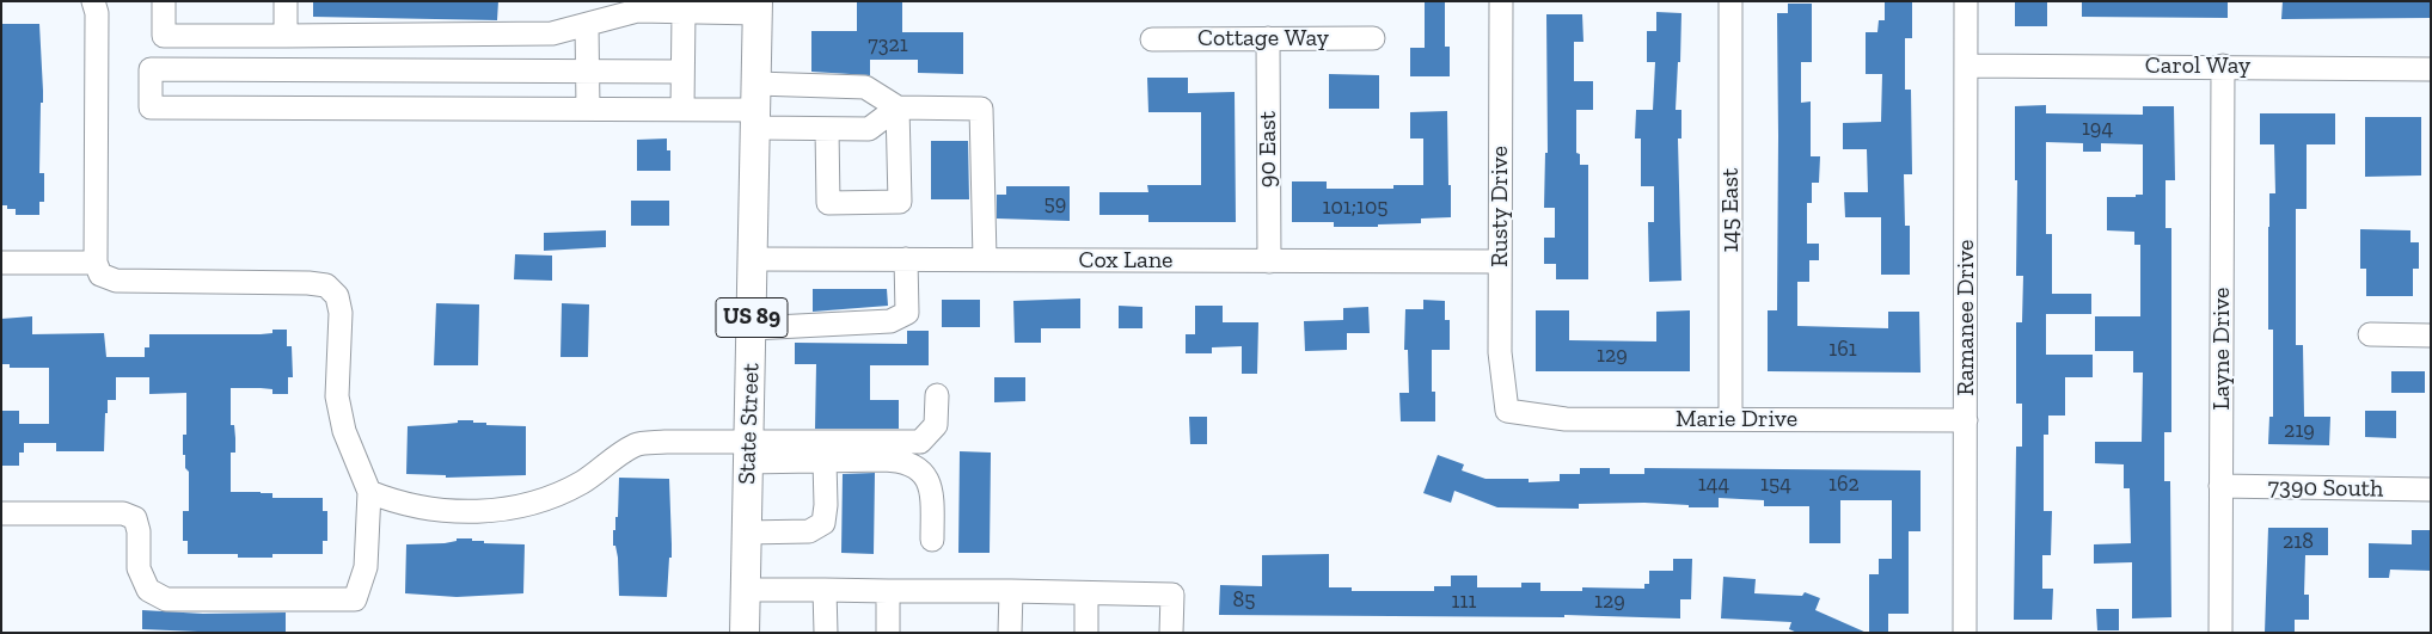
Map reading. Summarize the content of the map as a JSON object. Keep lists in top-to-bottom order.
{
  "streets": {
    "main road": ["US 89", "State Street"],
    "street": [
      "Cottage Way",
      "Carol Way",
      "90 East",
      "Rusty Drive",
      "145 East",
      "Cox Lane",
      "Ramanee Drive",
      "Layne Drive",
      "Marie Drive",
      "7390 South"
    ]
  },
  "crossings": [
    ["Cottage Way", "90 East"],
    ["Carol Way", "Ramanee Drive"],
    ["Carol Way", "Layne Drive"],
    ["90 East", "Cox Lane"],
    ["Rusty Drive", "Cox Lane"],
    ["Rusty Drive", "Marie Drive"],
    ["145 East", "Marie Drive"],
    ["Cox Lane", "State Street"],
    ["Ramanee Drive", "Marie Drive"],
    ["Layne Drive", "7390 South"]
  ],
  "house_numbers": [
    "7321",
    "194",
    "59",
    "101;105",
    "161",
    "129",
    "219",
    "144",
    "154",
    "162",
    "218",
    "85",
    "111",
    "129"
  ]
}
